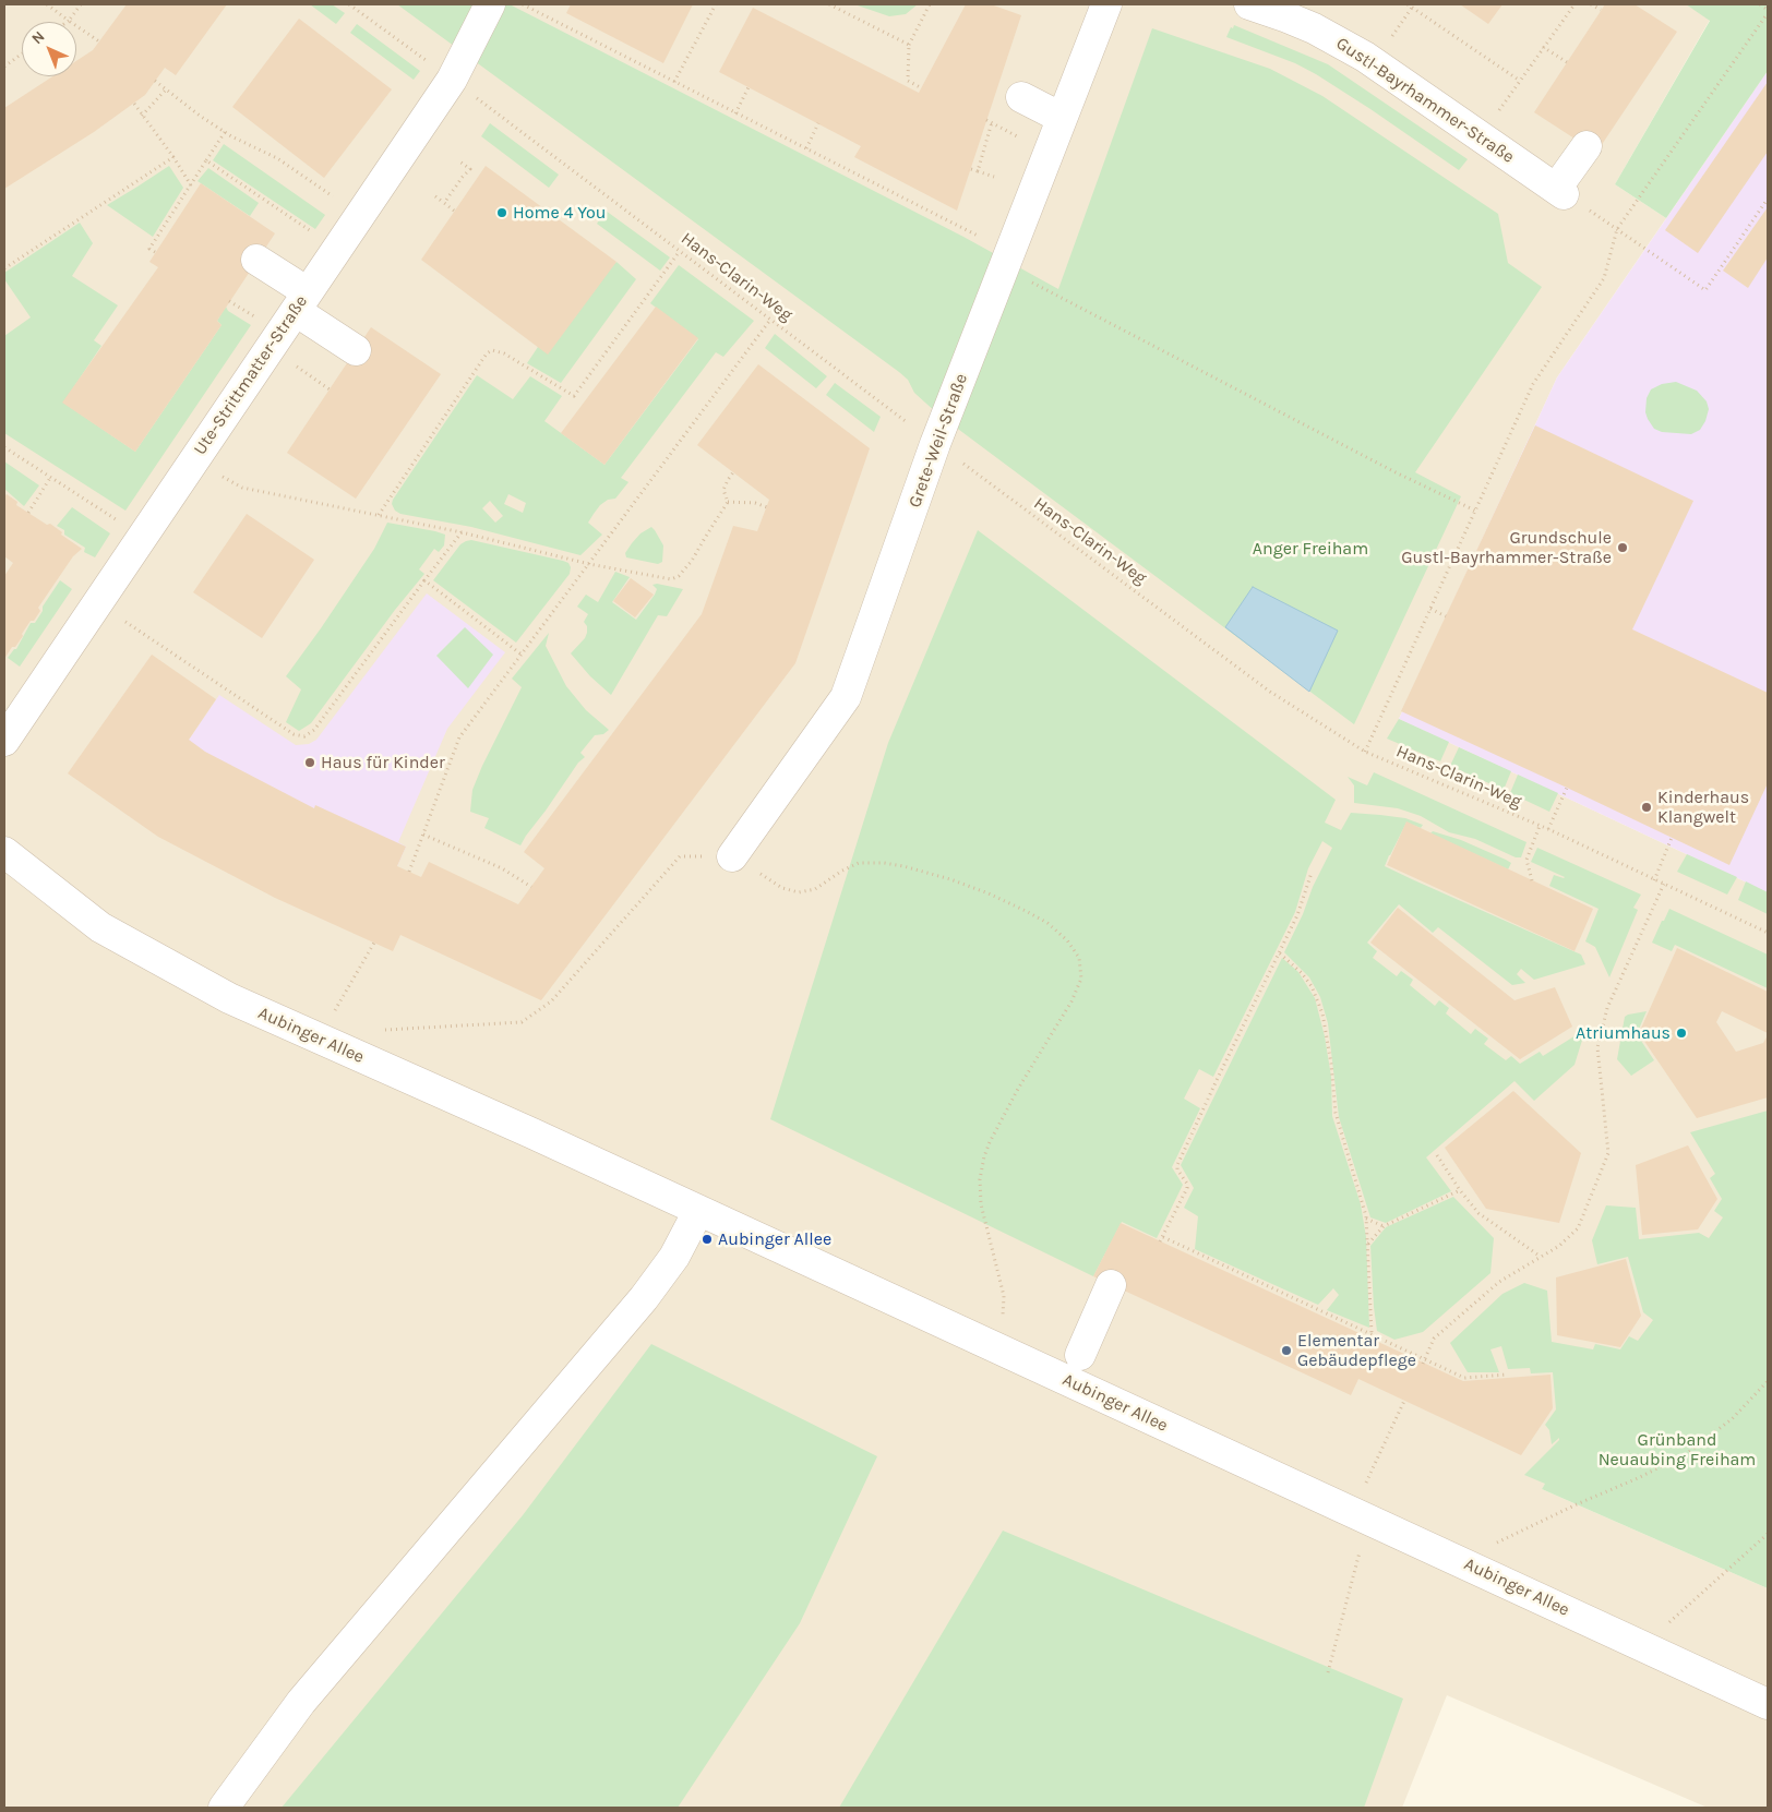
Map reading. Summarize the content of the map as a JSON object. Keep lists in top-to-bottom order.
{
  "streets": {
    "street": [
      "Gustl-Bayrhammer-Straße",
      "Ute-Strittmatter-Straße",
      "Grete-Weil-Straße",
      "Aubinger Allee"
    ],
    "path": ["Hans-Clarin-Weg"]
  },
  "crossings": [
    ["Hans-Clarin-Weg", "Ute-Strittmatter-Straße"],
    ["Hans-Clarin-Weg", "Grete-Weil-Straße"]
  ],
  "parks": ["Anger Freiham", "Grünband Neuaubing Freiham"],
  "places": [
    "Home 4 You",
    "Grundschule Gustl-Bayrhammer-Straße",
    "Haus für Kinder",
    "Kinderhaus Klangwelt",
    "Atriumhaus",
    "Aubinger Allee",
    "Elementar Gebäudepflege"
  ],
  "north": "top left"
}
